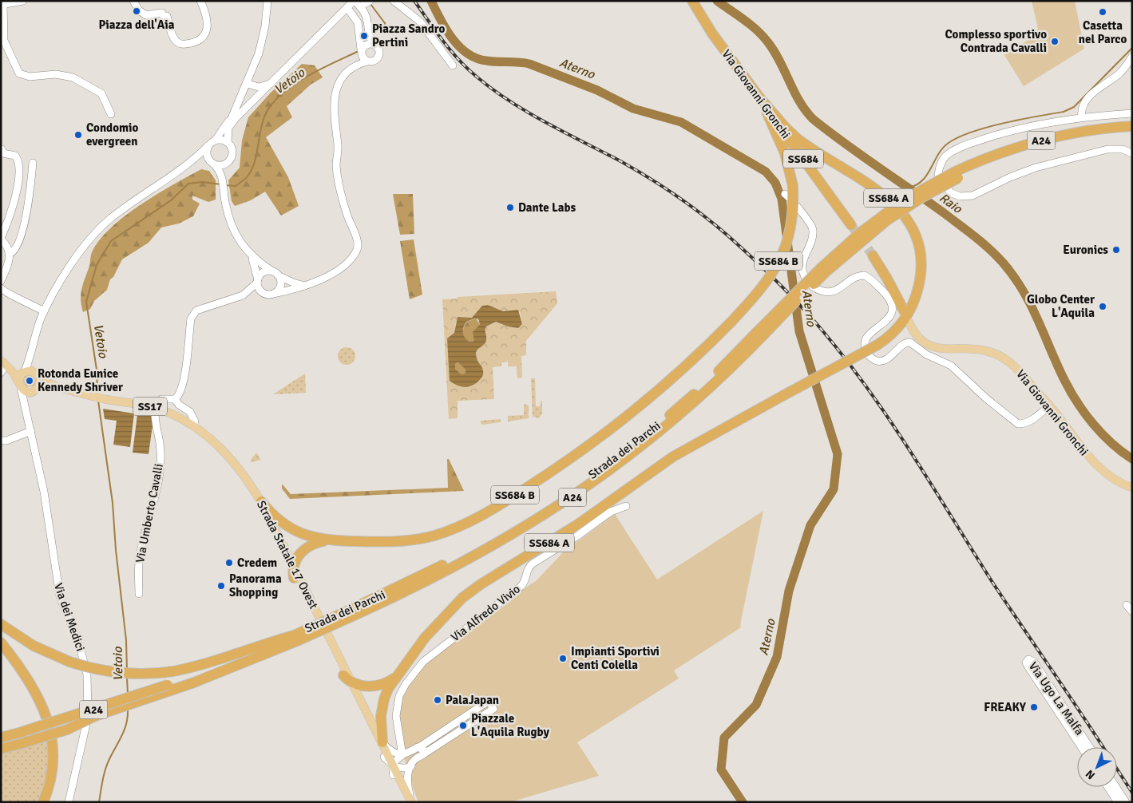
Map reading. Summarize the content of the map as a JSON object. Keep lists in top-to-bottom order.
{
  "streets": {
    "highway": [
      "Via Giovanni Gronchi",
      "A24",
      "SS684",
      "SS684 A",
      "SS684 B",
      "Strada dei Parchi"
    ],
    "main road": ["SS17", "Strada Statale 17 Ovest"],
    "street": [
      "Via Umberto Cavalli",
      "Via Alfredo Vivio",
      "Via dei Medici",
      "Via Ugo La Malfa"
    ]
  },
  "crossings": [
    ["Via Giovanni Gronchi", "SS684 A"],
    ["Via Giovanni Gronchi", "SS684 B"],
    ["SS684 A", "SS684 B"],
    ["SS684 A", "Strada Statale 17 Ovest"],
    ["SS684 B", "Strada Statale 17 Ovest"],
    ["SS17", "Strada Statale 17 Ovest"],
    ["SS17", "Via dei Medici"],
    ["Via Umberto Cavalli", "Strada Statale 17 Ovest"],
    ["Strada Statale 17 Ovest", "Via dei Medici"]
  ],
  "water": ["Aterno", "Vetoio", "Raio"],
  "places": [
    "Piazza dell'Aia",
    "Casetta nel Parco",
    "Piazza Sandro Pertini",
    "Complesso sportivo Contrada Cavalli",
    "Condomio evergreen",
    "Dante Labs",
    "Euronics",
    "Globo Center L'Aquila",
    "Rotonda Eunice Kennedy Shriver",
    "Credem",
    "Panorama Shopping",
    "Impianti Sportivi Centi Colella",
    "PalaJapan",
    "FREAKY",
    "Piazzale L'Aquila Rugby"
  ],
  "north": "bottom left"
}
